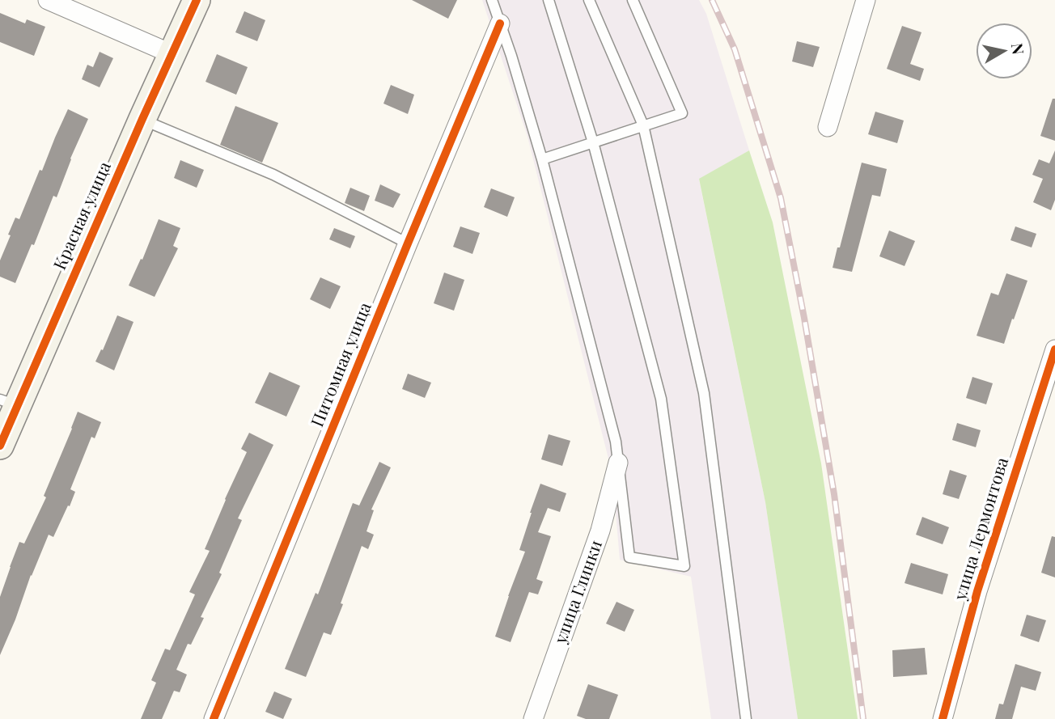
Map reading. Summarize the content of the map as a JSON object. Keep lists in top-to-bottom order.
{
  "streets": {
    "street": [
      "Красная улица",
      "Питомная улица",
      "улица Лермонтова",
      "улица Глинки"
    ]
  },
  "north": "right"
}
